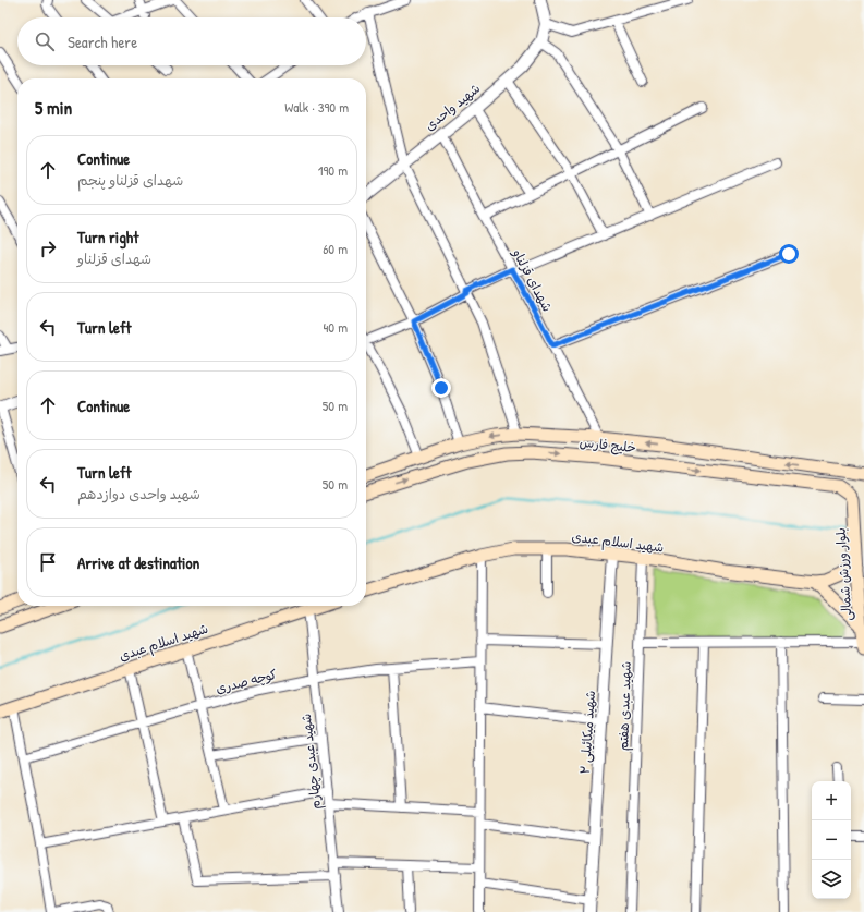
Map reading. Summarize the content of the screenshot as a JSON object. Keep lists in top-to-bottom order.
{
  "streets": {
    "main road": ["خلیج فارس", "شهید اسلام عبدی", "بلوار ورزش شمالی"],
    "street": [
      "شهید واحدی",
      "شهدای قزلناو",
      "کوچه صدری",
      "شهید عبدی هفتم",
      "شهید میکائیلی ۲",
      "شهید عبدی چهارم"
    ]
  },
  "crossings": [
    ["شهید واحدی", "شهدای قزلناو"],
    ["خلیج فارس", "بلوار ورزش شمالی"],
    ["شهید اسلام عبدی", "بلوار ورزش شمالی"],
    ["شهید اسلام عبدی", "شهید عبدی هفتم"],
    ["شهید اسلام عبدی", "شهید میکائیلی ۲"],
    ["شهید اسلام عبدی", "شهید عبدی چهارم"],
    ["کوچه صدری", "شهید عبدی چهارم"]
  ],
  "page": {
    "search": "Search here",
    "heading": ["5 min", "Walk · 390 m"],
    "list": [
      ["Continue", "شهدای قزلناو پنجم", "190 m"],
      ["Turn right", "شهدای قزلناو", "60 m"],
      ["Turn left", "40 m"],
      ["Continue", "50 m"],
      ["Turn left", "شهید واحدی دوازدهم", "50 m"],
      "Arrive at destination"
    ],
    "map_buttons": ["+", "−"]
  }
}
